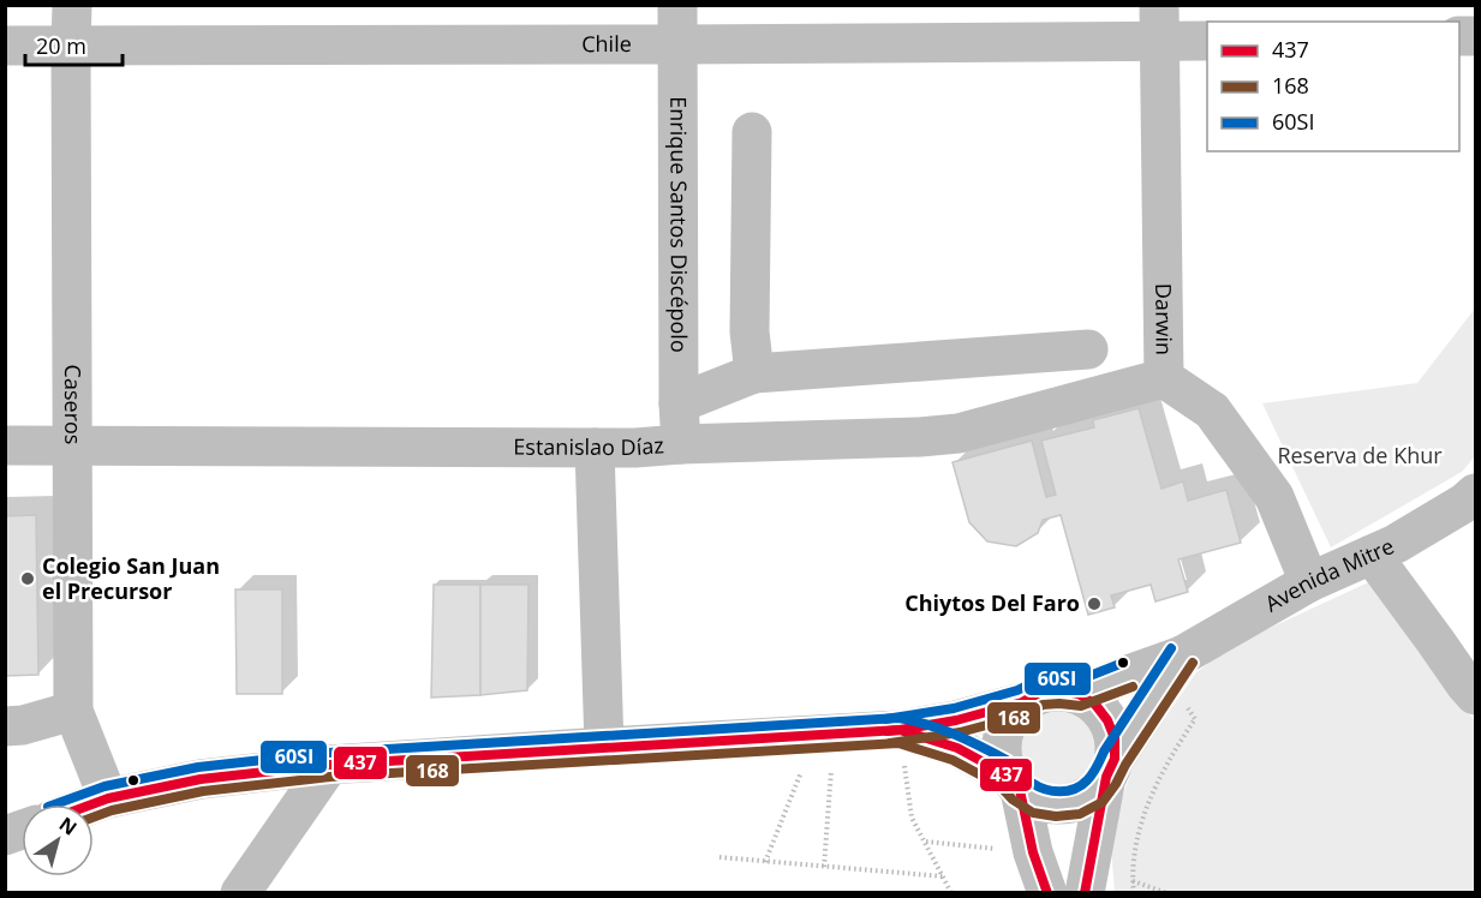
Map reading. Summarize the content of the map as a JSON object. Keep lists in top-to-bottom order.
{
  "streets": {
    "street": [
      "Chile",
      "Enrique Santos Discépolo",
      "Darwin",
      "Caseros",
      "Estanislao Díaz",
      "Avenida Mitre"
    ]
  },
  "crossings": [
    ["Chile", "Enrique Santos Discépolo"],
    ["Chile", "Darwin"],
    ["Chile", "Caseros"],
    ["Enrique Santos Discépolo", "Estanislao Díaz"],
    ["Darwin", "Estanislao Díaz"],
    ["Darwin", "Avenida Mitre"],
    ["Caseros", "Estanislao Díaz"]
  ],
  "parks": ["Reserva de Khur"],
  "places": ["Colegio San Juan el Precursor", "Chiytos Del Faro"],
  "lines": ["transit line 60SI", "transit line 168", "transit line 437"],
  "legend": ["437", "168", "60SI"],
  "scale_bar": "20 m",
  "north": "top right"
}
